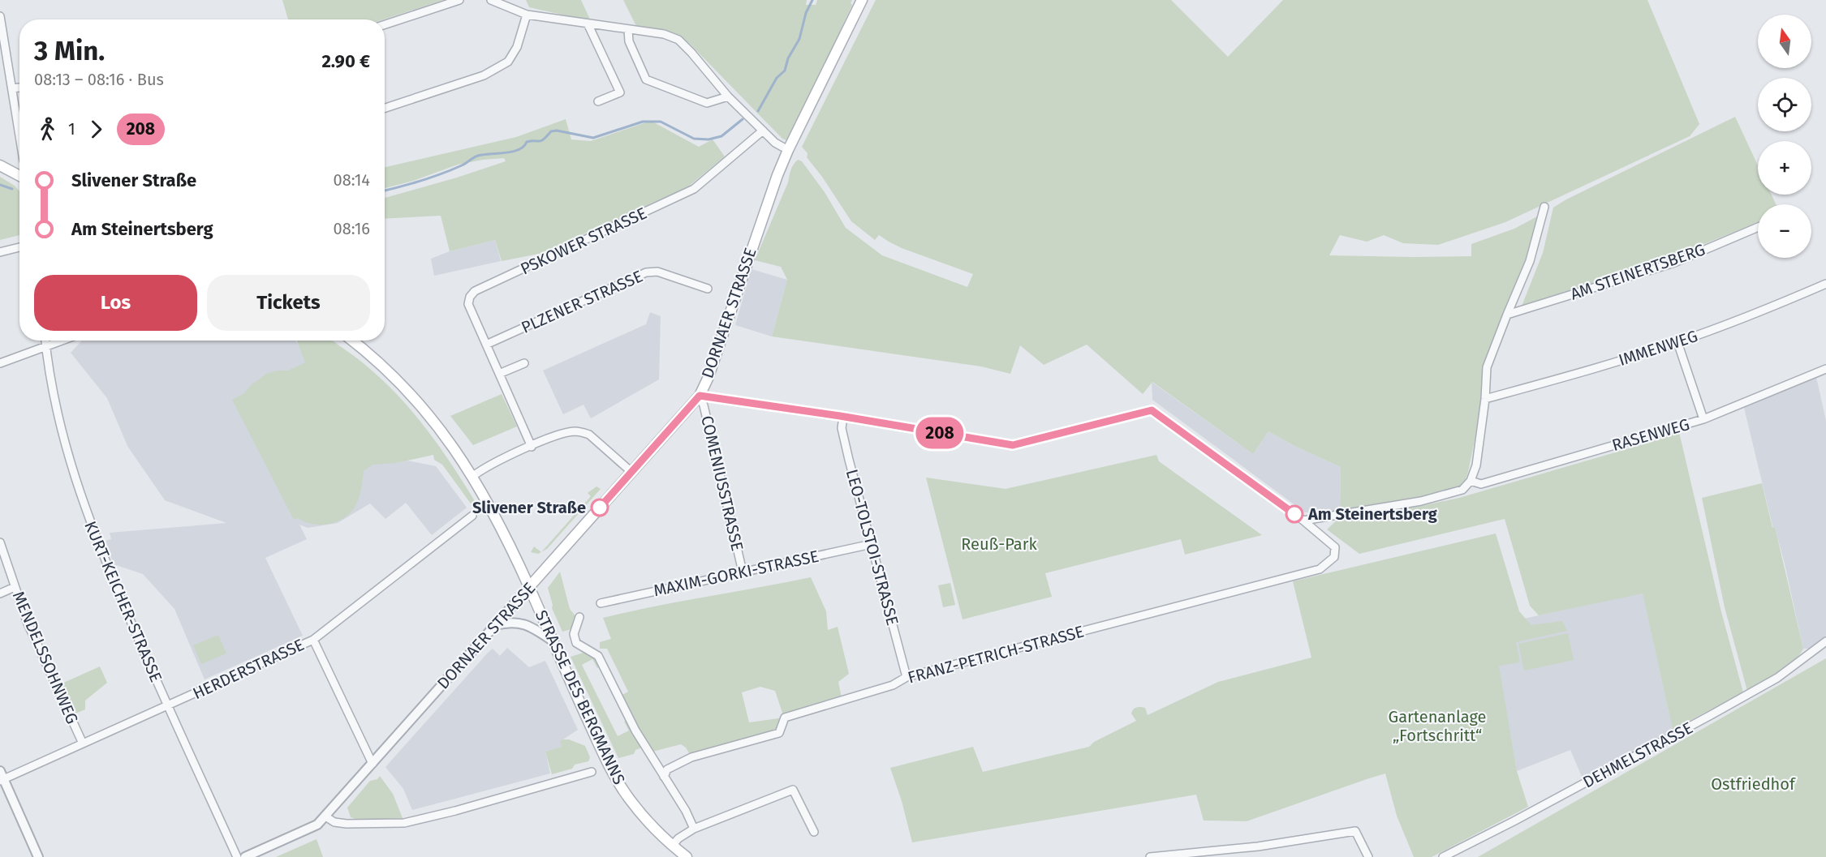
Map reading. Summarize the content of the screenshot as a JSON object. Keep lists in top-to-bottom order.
{
  "streets": {
    "main road": ["DORNAER STRASSE", "STRASSE DES BERGMANNS"],
    "street": [
      "PSKOWER STRASSE",
      "AM STEINERTSBERG",
      "PLZENER STRASSE",
      "IMMENWEG",
      "RASENWEG",
      "COMENIUSSTRASSE",
      "LEO-TOLSTOI-STRASSE",
      "MAXIM-GORKI-STRASSE",
      "KURT-KEICHER-STRASSE",
      "FRANZ-PETRICH-STRASSE",
      "MENDELSSOHNWEG",
      "HERDERSTRASSE",
      "DEHMELSTRASSE"
    ]
  },
  "crossings": [
    ["PSKOWER STRASSE", "PLZENER STRASSE"],
    ["DORNAER STRASSE", "COMENIUSSTRASSE"],
    ["DORNAER STRASSE", "STRASSE DES BERGMANNS"],
    ["COMENIUSSTRASSE", "MAXIM-GORKI-STRASSE"],
    ["LEO-TOLSTOI-STRASSE", "MAXIM-GORKI-STRASSE"],
    ["LEO-TOLSTOI-STRASSE", "FRANZ-PETRICH-STRASSE"],
    ["KURT-KEICHER-STRASSE", "HERDERSTRASSE"],
    ["FRANZ-PETRICH-STRASSE", "STRASSE DES BERGMANNS"],
    ["MENDELSSOHNWEG", "HERDERSTRASSE"]
  ],
  "parks": ["Reuß-Park", "Gartenanlage „Fortschritt“", "Ostfriedhof"],
  "places": ["Slivener Straße", "Am Steinertsberg"],
  "lines": ["bus line 208"],
  "north": "top",
  "page": {
    "on_map": "208",
    "map_buttons": ["+", "−"],
    "heading": ["3 Min.", "08:13 – 08:16 · Bus", "2.90 €"],
    "legs": ["1", "208"],
    "list": [
      {
        "name": "Slivener Straße",
        "value": "08:14"
      },
      {
        "name": "Am Steinertsberg",
        "value": "08:16"
      }
    ],
    "buttons": ["Los", "Tickets"]
  }
}
